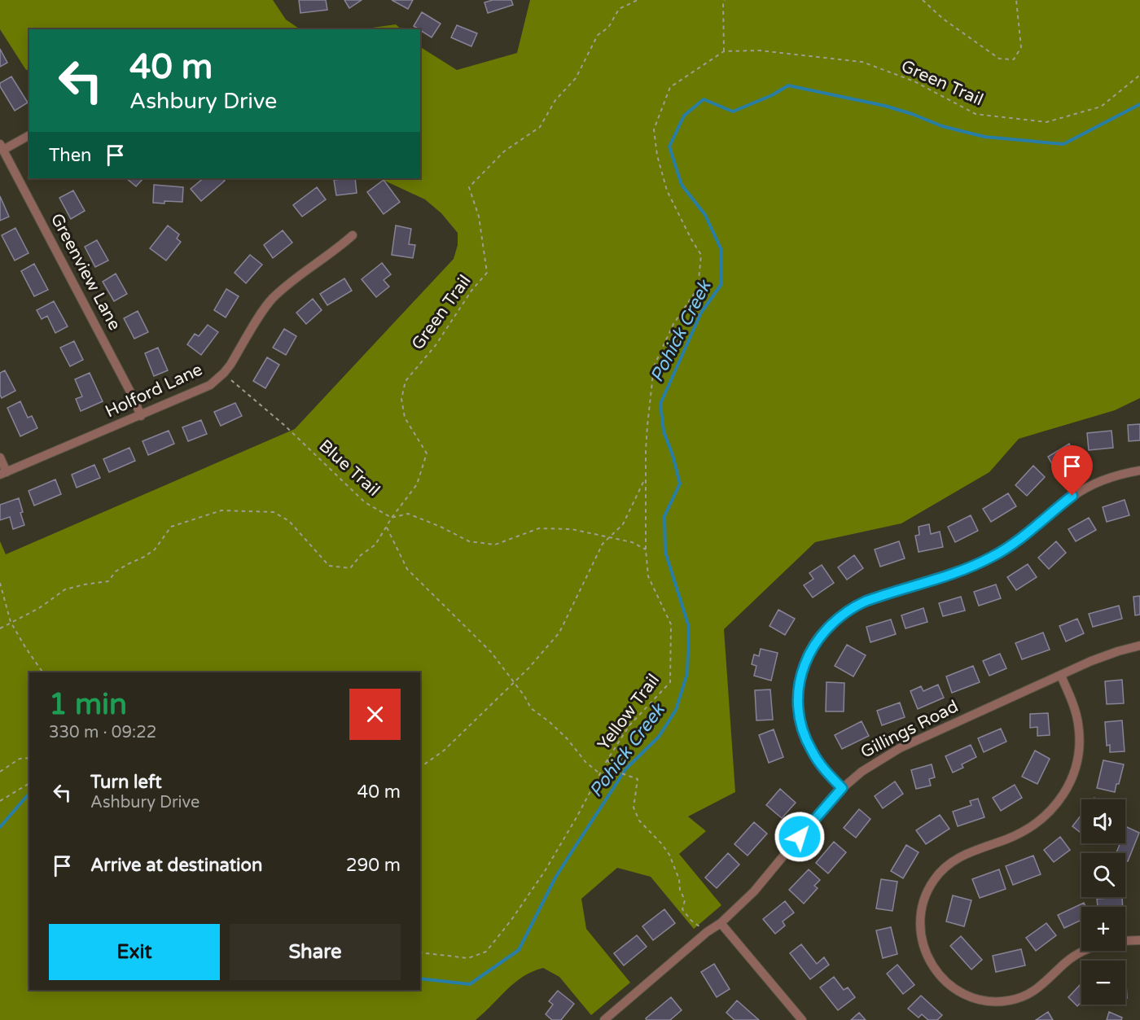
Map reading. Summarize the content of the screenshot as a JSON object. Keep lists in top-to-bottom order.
{
  "streets": {
    "street": ["Greenview Lane", "Holford Lane", "Gillings Road"],
    "path": ["Green Trail", "Blue Trail", "Yellow Trail"]
  },
  "crossings": [
    ["Green Trail", "Blue Trail"],
    ["Greenview Lane", "Holford Lane"],
    ["Holford Lane", "Blue Trail"]
  ],
  "water": ["Pohick Creek"],
  "page": {
    "turn": ["40 m", "Ashbury Drive"],
    "then": "Then",
    "heading": ["1 min", "330 m · 09:22"],
    "list": [
      {
        "name": "Turn left",
        "note": "Ashbury Drive",
        "value": "40 m"
      },
      {
        "name": "Arrive at destination",
        "value": "290 m"
      }
    ],
    "map_buttons": ["+", "−"],
    "buttons": ["Exit", "Share"]
  }
}
